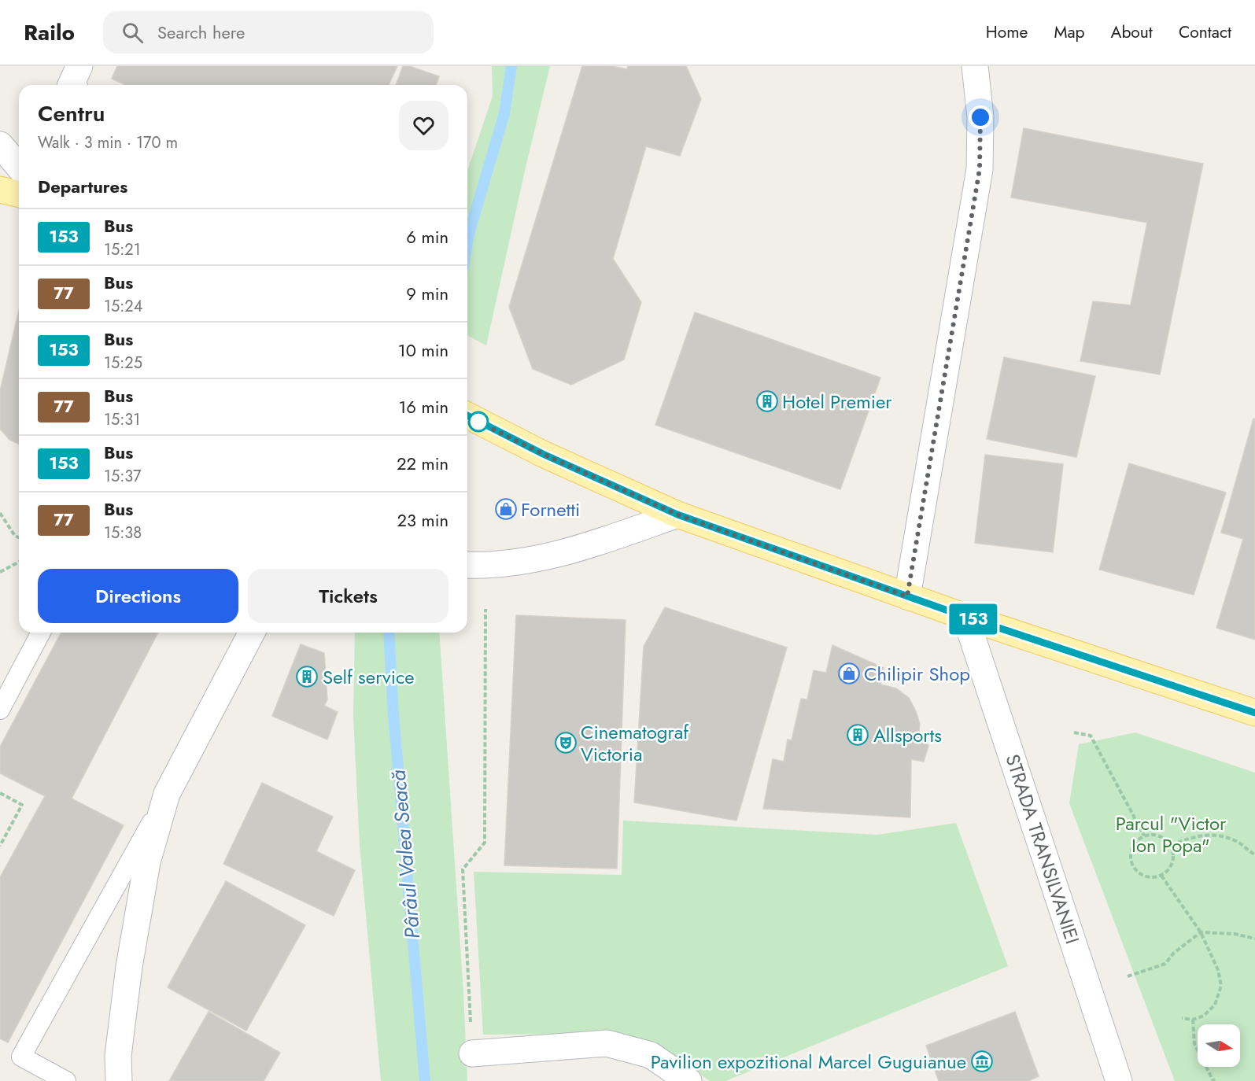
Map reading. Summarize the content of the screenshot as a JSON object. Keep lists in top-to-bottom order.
{
  "streets": {
    "street": ["STRADA TRANSILVANIEI"]
  },
  "water": ["Pârâul Valea Seacă"],
  "parks": ["Parcul \"Victor Ion Popa\""],
  "places": {
    "building": ["Hotel Premier", "Self service", "Allsports"],
    "shop": ["Fornetti", "Chilipir Shop"],
    "theatre": ["Cinematograf Victoria"],
    "museum": ["Pavilion expozitional Marcel Guguianue"]
  },
  "lines": ["bus line 153"],
  "north": "right",
  "page": {
    "header": "Railo",
    "search": "Search here",
    "nav": [
      "Home",
      "Map",
      "About",
      "Contact"
    ],
    "on_map": "153",
    "heading": [
      ["Centru", "Walk · 3 min · 170 m"],
      "Departures"
    ],
    "list": [
      {
        "mark": "153",
        "name": "Bus",
        "note": "15:21",
        "value": "6 min"
      },
      {
        "mark": "77",
        "name": "Bus",
        "note": "15:24",
        "value": "9 min"
      },
      {
        "mark": "153",
        "name": "Bus",
        "note": "15:25",
        "value": "10 min"
      },
      {
        "mark": "77",
        "name": "Bus",
        "note": "15:31",
        "value": "16 min"
      },
      {
        "mark": "153",
        "name": "Bus",
        "note": "15:37",
        "value": "22 min"
      },
      {
        "mark": "77",
        "name": "Bus",
        "note": "15:38",
        "value": "23 min"
      }
    ],
    "buttons": ["Directions", "Tickets"]
  }
}
